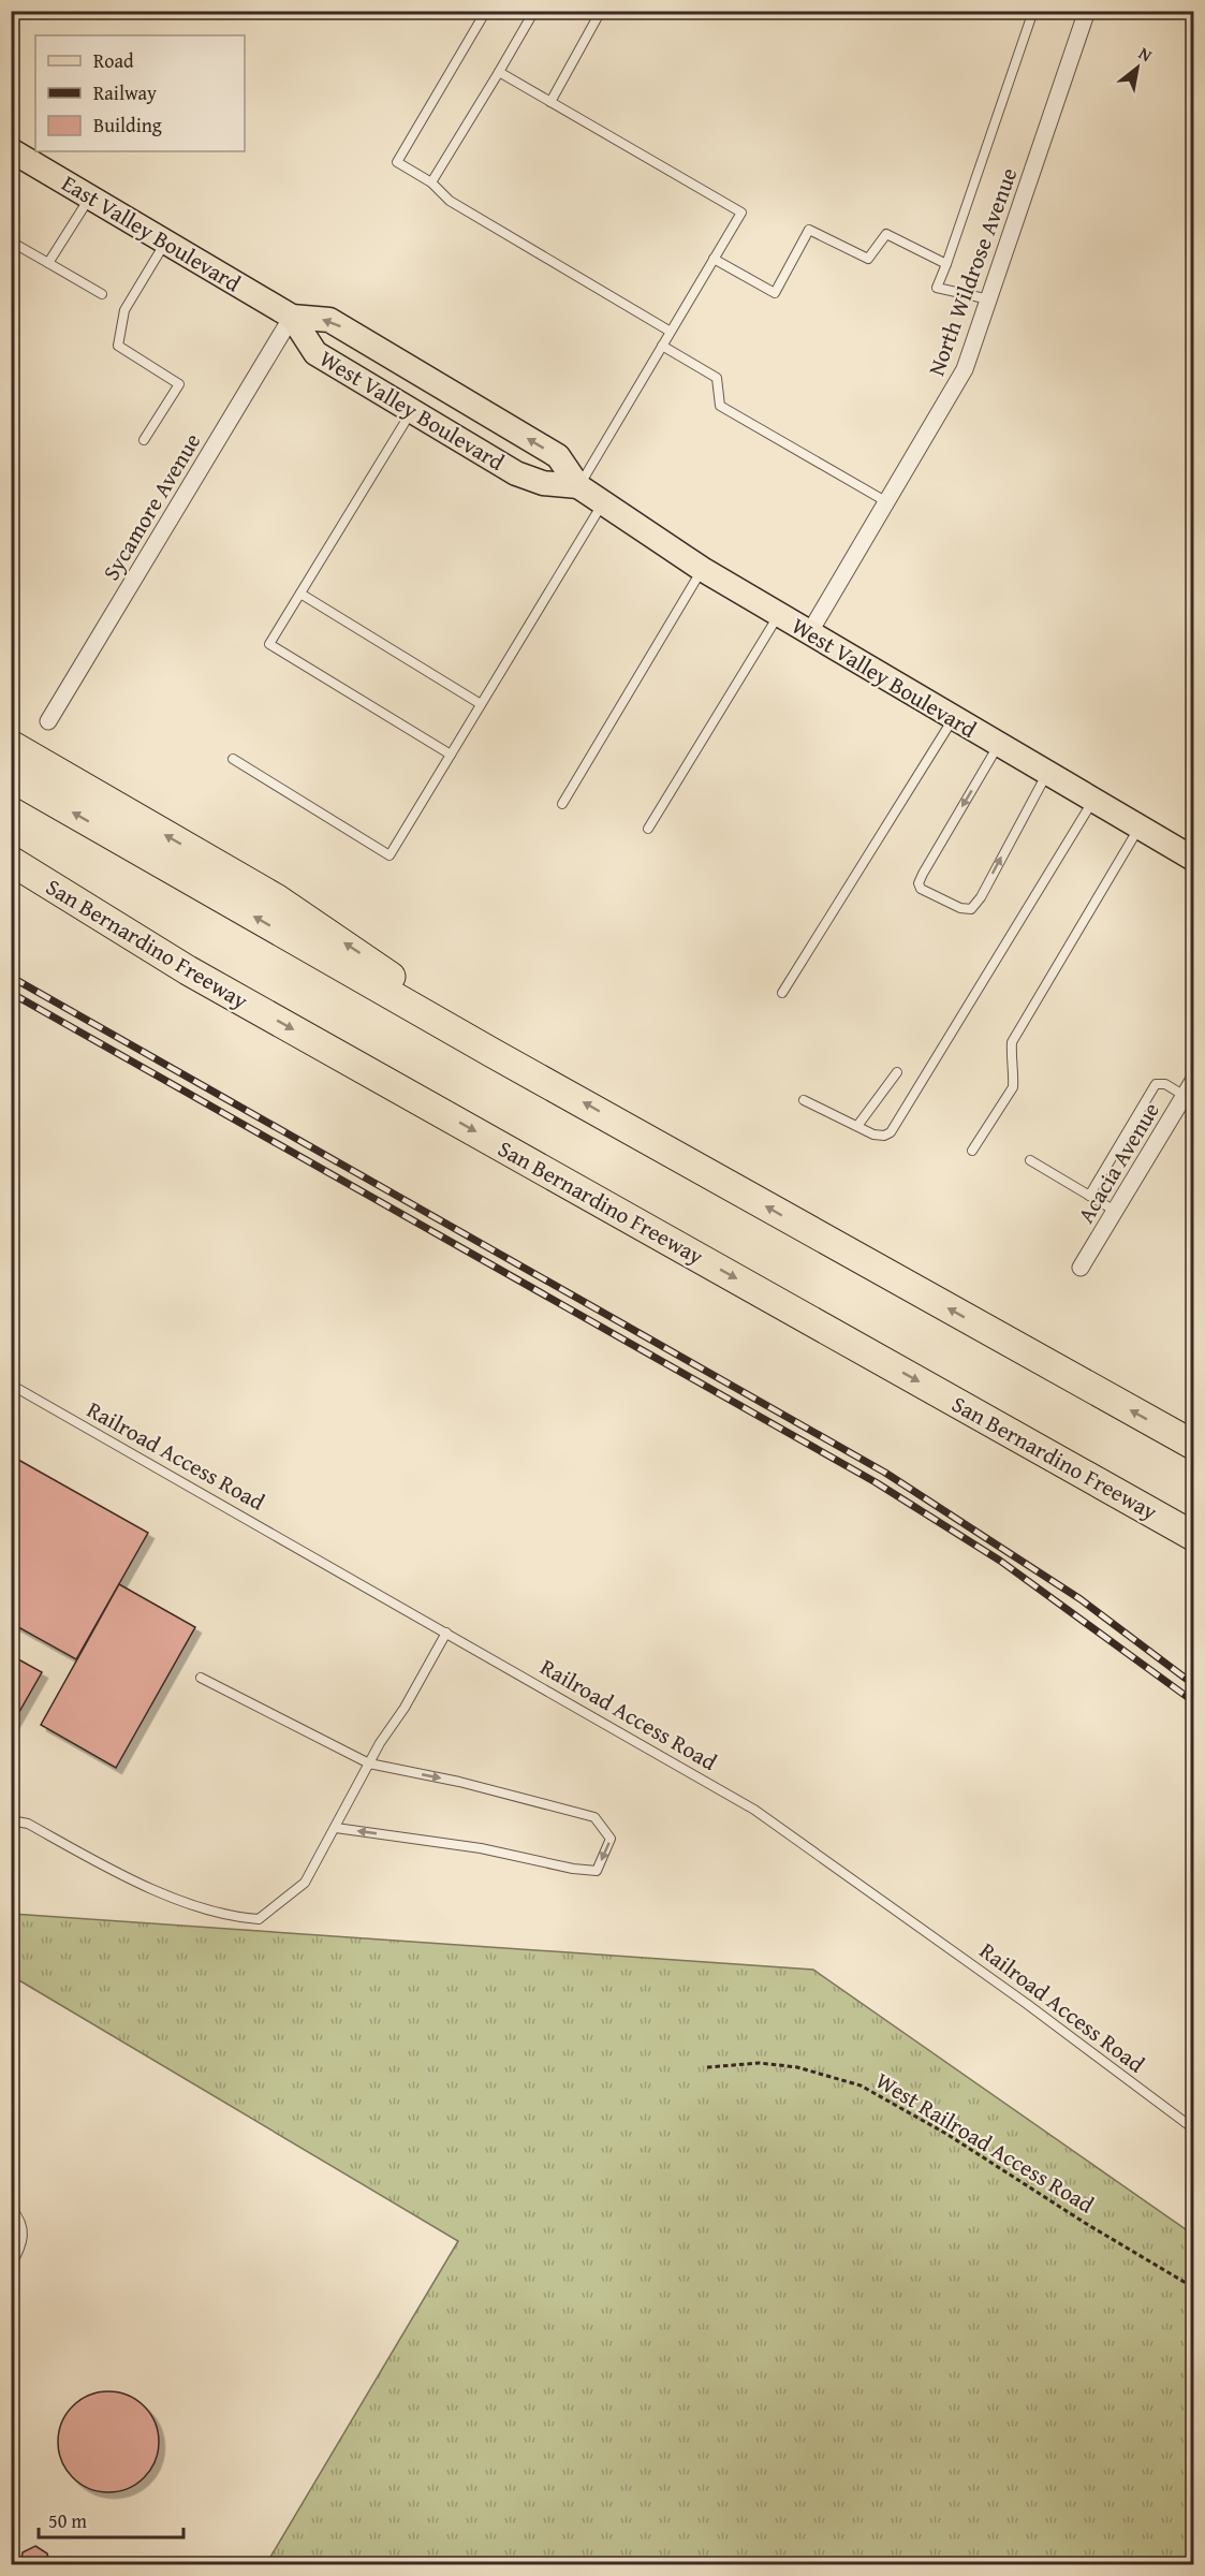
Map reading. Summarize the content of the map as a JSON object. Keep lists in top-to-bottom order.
{
  "streets": {
    "highway": ["San Bernardino Freeway"],
    "main road": ["East Valley Boulevard", "West Valley Boulevard"],
    "street": ["North Wildrose Avenue", "Sycamore Avenue", "Acacia Avenue"],
    "lane": ["Railroad Access Road"],
    "path": ["West Railroad Access Road"]
  },
  "crossings": [
    ["East Valley Boulevard", "West Valley Boulevard"],
    ["East Valley Boulevard", "Sycamore Avenue"],
    ["North Wildrose Avenue", "West Valley Boulevard"],
    ["West Valley Boulevard", "Sycamore Avenue"]
  ],
  "legend": ["Road", "Railway", "Building"],
  "scale_bar": "50 m",
  "north": "top right"
}
